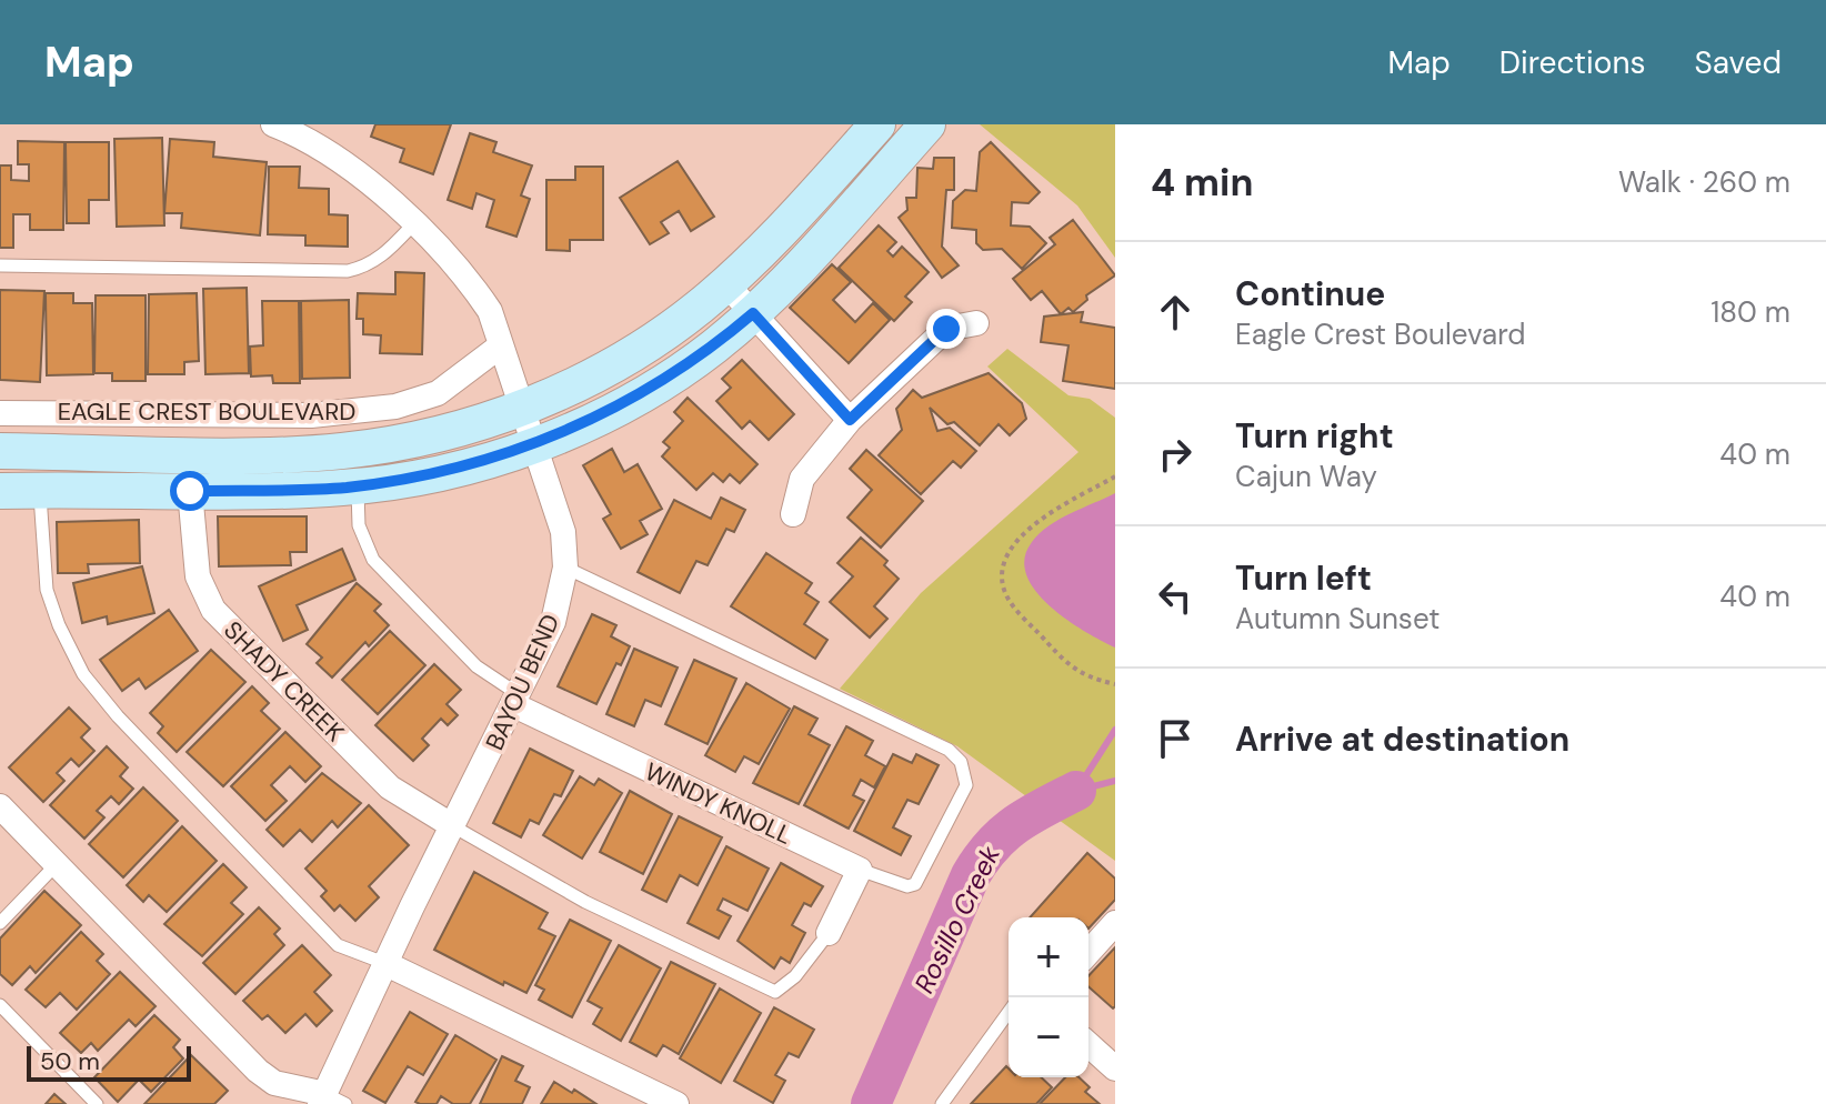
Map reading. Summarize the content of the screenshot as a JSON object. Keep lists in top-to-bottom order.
{
  "streets": {
    "main road": ["EAGLE CREST BOULEVARD"],
    "street": ["SHADY CREEK", "BAYOU BEND", "WINDY KNOLL"]
  },
  "crossings": [
    ["EAGLE CREST BOULEVARD", "BAYOU BEND"],
    ["SHADY CREEK", "BAYOU BEND"],
    ["BAYOU BEND", "WINDY KNOLL"]
  ],
  "water": ["Rosillo Creek"],
  "scale_bar": "50 m",
  "page": {
    "header": "Map",
    "nav": ["Map", "Directions", "Saved"],
    "heading": ["4 min", "Walk · 260 m"],
    "list": [
      ["Continue", "Eagle Crest Boulevard", "180 m"],
      ["Turn right", "Cajun Way", "40 m"],
      ["Turn left", "Autumn Sunset", "40 m"],
      "Arrive at destination"
    ],
    "map_buttons": ["+", "−"],
    "scale": "50 m"
  }
}
